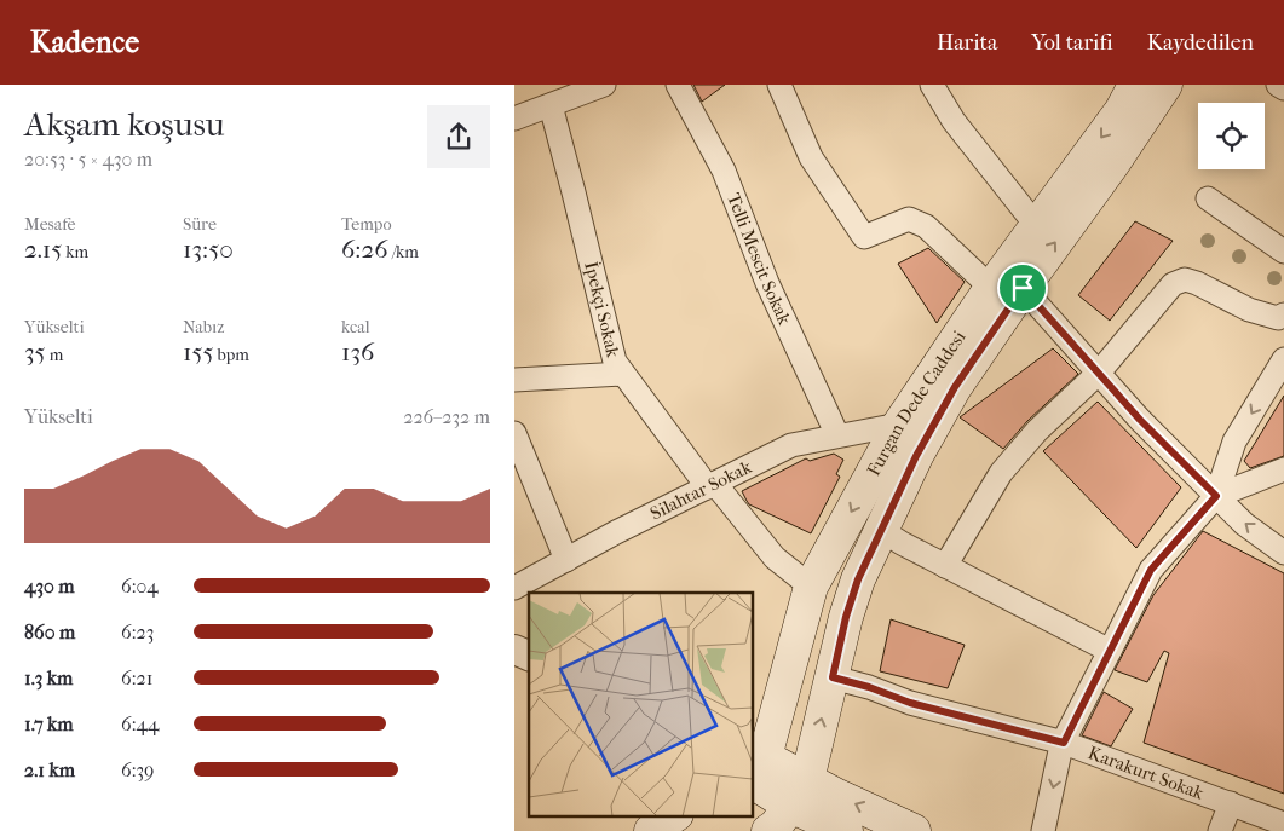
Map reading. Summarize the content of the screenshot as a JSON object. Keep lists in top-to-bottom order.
{
  "streets": {
    "main road": ["Furgan Dede Caddesi"],
    "street": [
      "Telli Mescit Sokak",
      "İpekçi Sokak",
      "Silahtar Sokak",
      "Karakurt Sokak"
    ]
  },
  "crossings": [
    ["Telli Mescit Sokak", "Silahtar Sokak"],
    ["İpekçi Sokak", "Furgan Dede Caddesi"],
    ["İpekçi Sokak", "Silahtar Sokak"],
    ["Furgan Dede Caddesi", "Silahtar Sokak"],
    ["Furgan Dede Caddesi", "Karakurt Sokak"]
  ],
  "page": {
    "header": "Kadence",
    "nav": ["Harita", "Yol tarifi", "Kaydedilen"],
    "heading": ["Akşam koşusu", "20:53 · 5 × 430 m"],
    "stats": [
      ["Mesafe", "2.15 km"],
      ["Süre", "13:50"],
      ["Tempo", "6:26 /km"],
      ["Yükselti", "35 m"],
      ["Nabız", "155 bpm"],
      ["kcal", "136"]
    ],
    "chart": ["Yükselti", "226–232 m"],
    "list": [
      {
        "name": "430 m",
        "note": "6:04"
      },
      {
        "name": "860 m",
        "note": "6:23"
      },
      {
        "name": "1.3 km",
        "note": "6:21"
      },
      {
        "name": "1.7 km",
        "note": "6:44"
      },
      {
        "name": "2.1 km",
        "note": "6:39"
      }
    ]
  }
}
